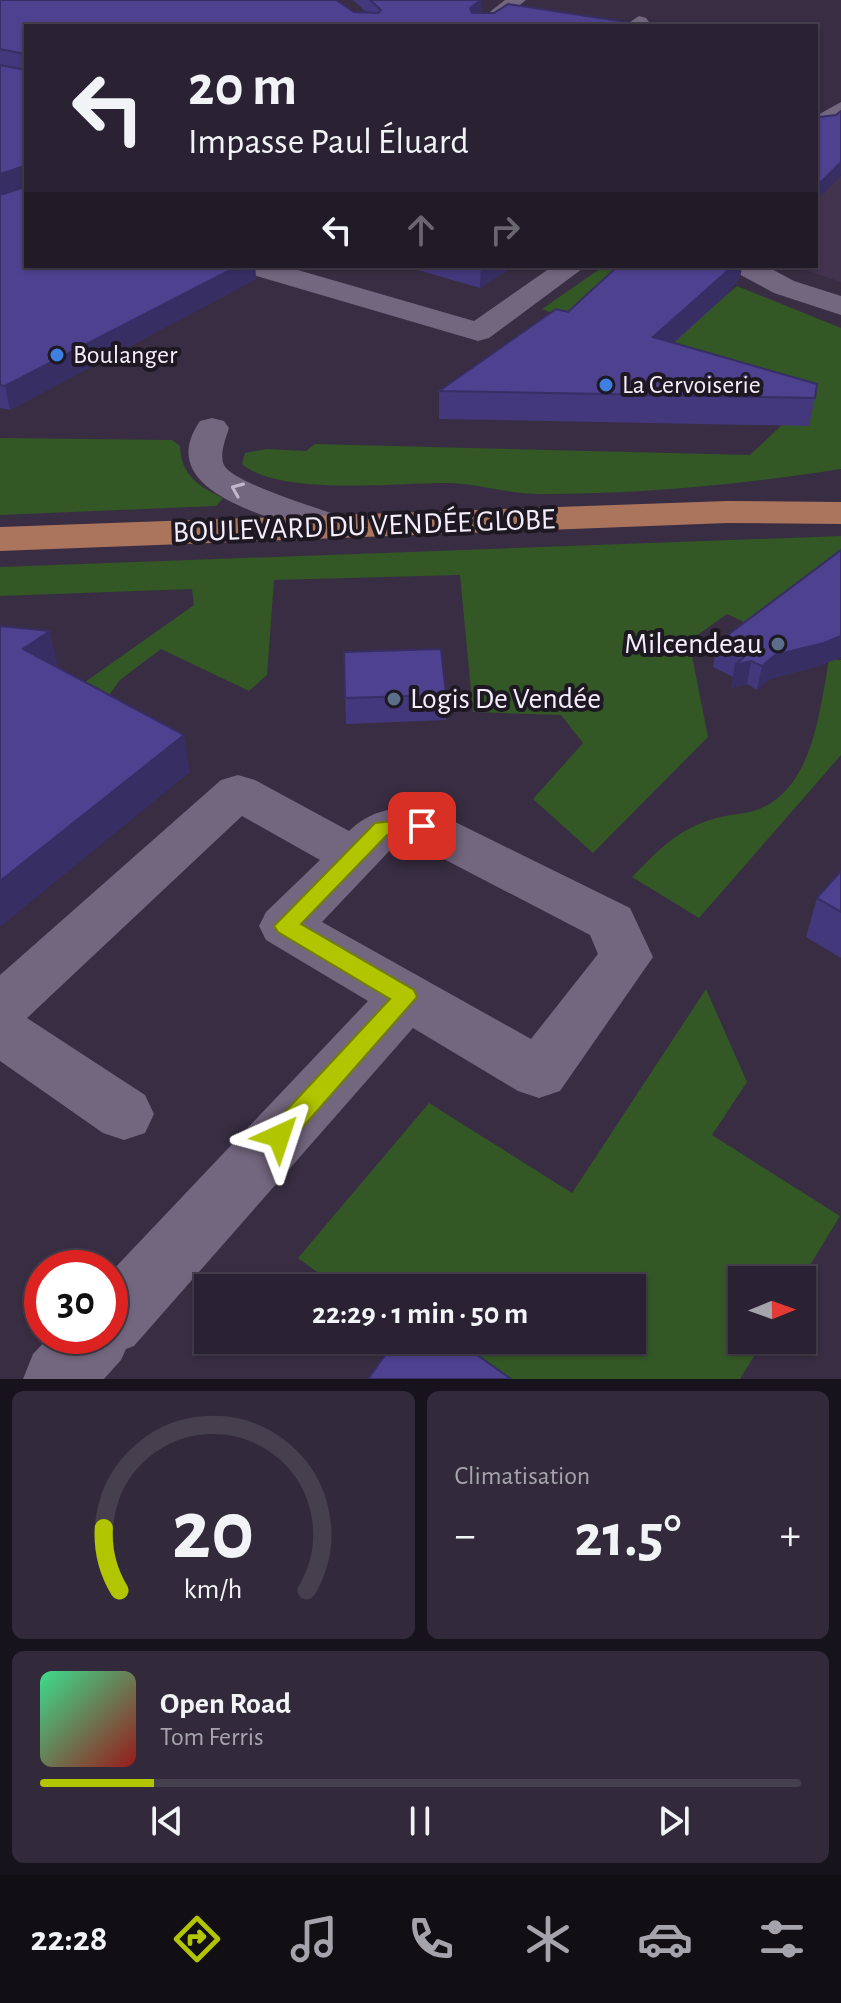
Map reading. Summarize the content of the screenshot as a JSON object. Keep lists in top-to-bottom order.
{
  "streets": {
    "main road": ["BOULEVARD DU VENDÉE GLOBE"]
  },
  "places": [
    "Boulanger",
    "La Cervoiserie",
    "Milcendeau",
    "Logis De Vendée"
  ],
  "north": "right",
  "page": {
    "turn": ["20 m", "Impasse Paul Éluard"],
    "limit": "30",
    "trip": "22:29 · 1 min · 50 m",
    "tile": "Climatisation",
    "heat": ["−", "21.5°", "+"],
    "song": ["Open Road", "Tom Ferris"],
    "tabs": "22:28",
    "gauge": ["20", "km/h"]
  }
}
